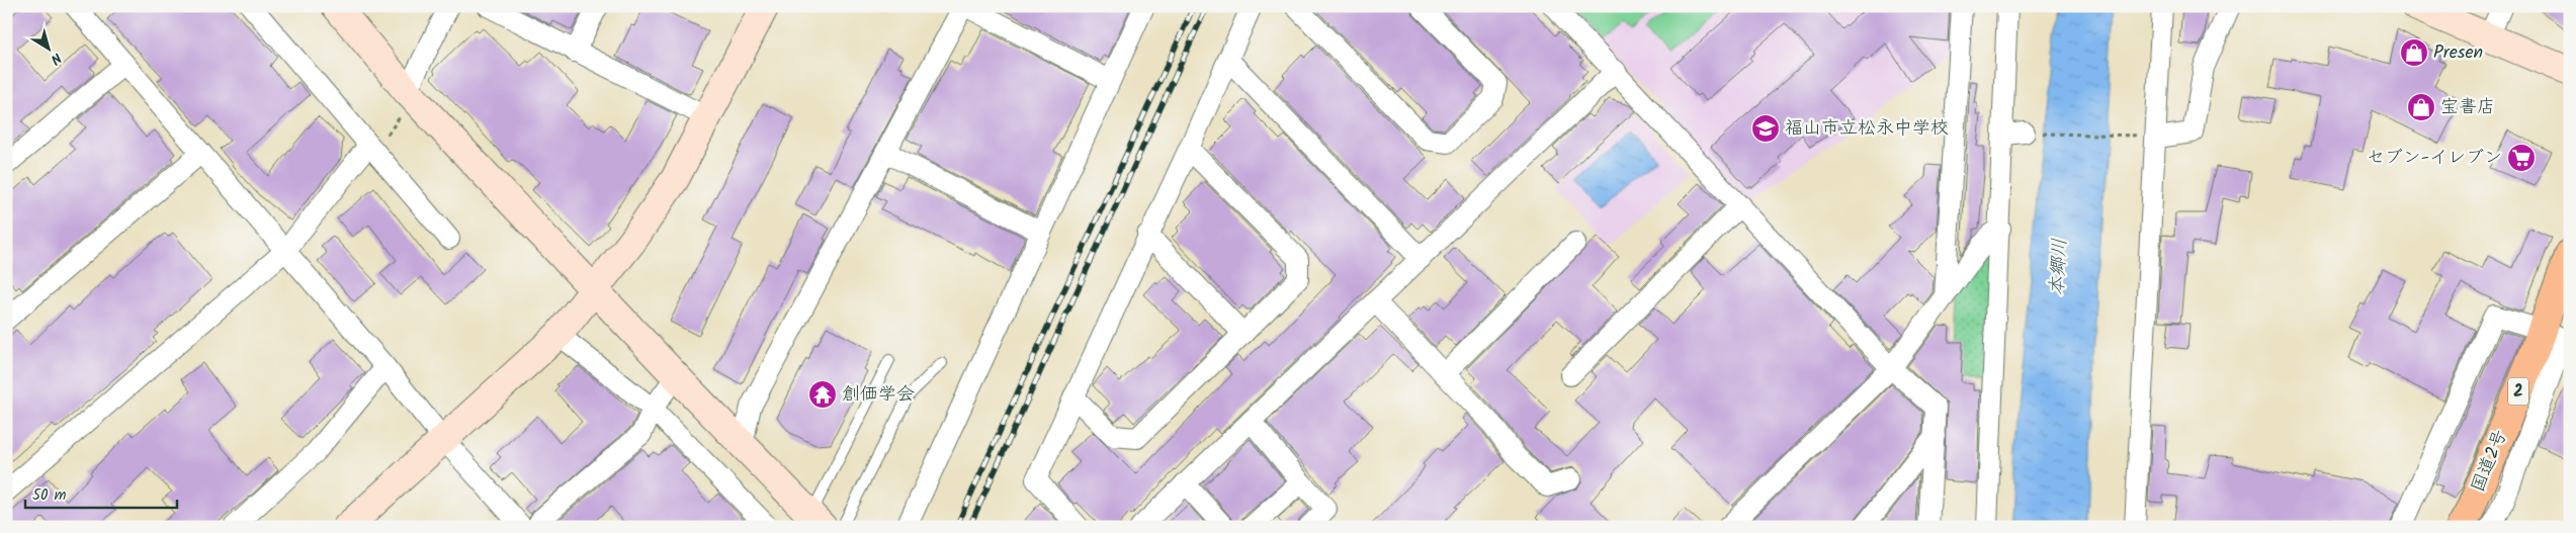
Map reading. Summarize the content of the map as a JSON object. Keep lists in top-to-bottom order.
{
  "streets": {
    "highway": ["2", "国道2号"]
  },
  "water": ["本郷川"],
  "places": {
    "shop": ["Presen", "宝書店"],
    "school or university": ["福山市立松永中学校"],
    "supermarket": ["セブン-イレブン"],
    "temple": ["創価学会"]
  },
  "scale_bar": "50 m",
  "north": "bottom right"
}
